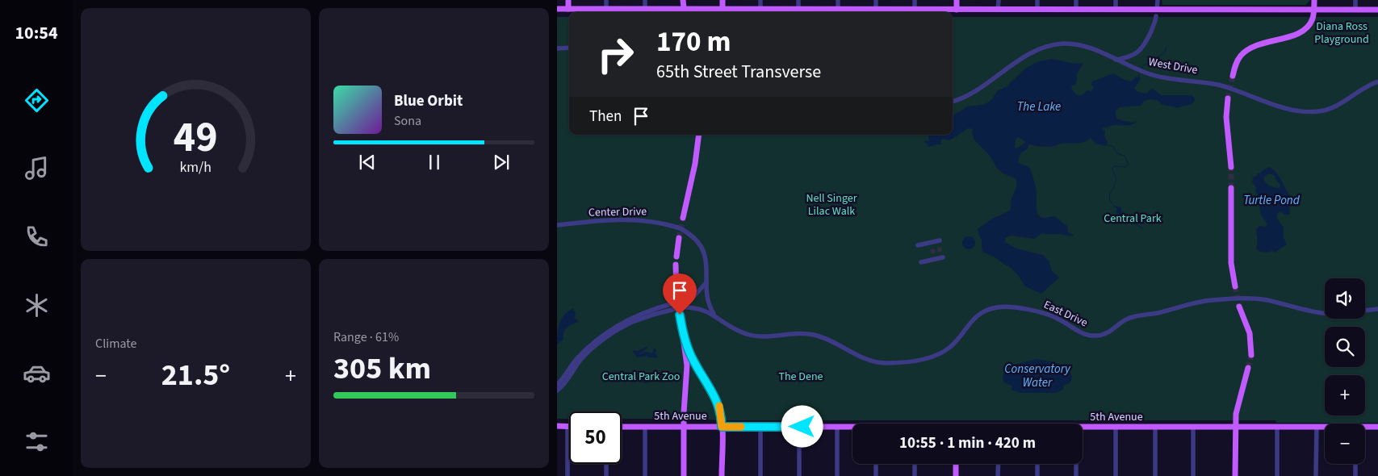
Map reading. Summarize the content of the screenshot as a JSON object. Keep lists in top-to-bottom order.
{
  "streets": {
    "main road": ["5th Avenue"],
    "street": ["West Drive", "Center Drive", "East Drive"]
  },
  "water": ["The Lake", "Turtle Pond", "Conservatory Water"],
  "parks": [
    "Diana Ross Playground",
    "Nell Singer Lilac Walk",
    "Central Park",
    "Central Park Zoo",
    "The Dene"
  ],
  "page": {
    "tabs": "10:54",
    "turn": ["170 m", "65th Street Transverse"],
    "song": ["Blue Orbit", "Sona"],
    "then": "Then",
    "tile": [
      "Climate",
      ["Range · 61%", "305 km"]
    ],
    "map_buttons": ["+", "−"],
    "heat": ["−", "21.5°", "+"],
    "limit": "50",
    "trip": "10:55 · 1 min · 420 m",
    "gauge": ["49", "km/h"]
  }
}
